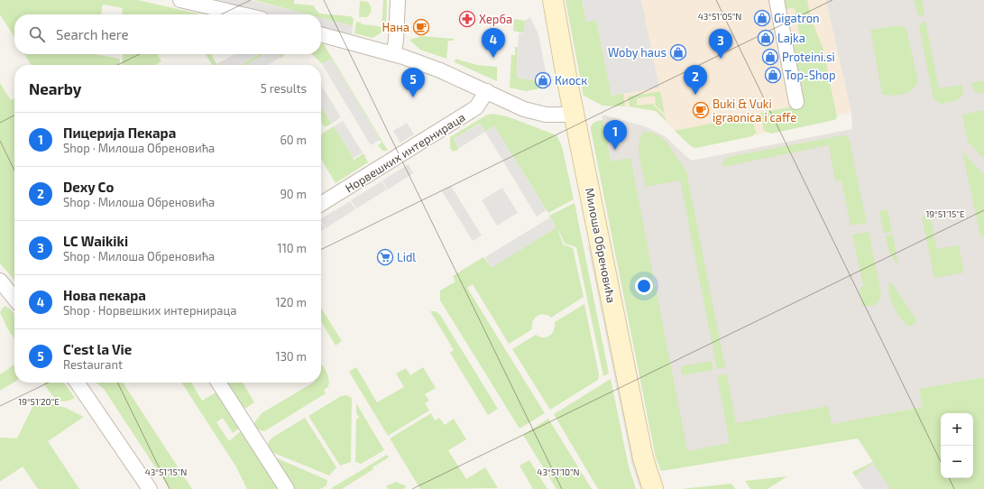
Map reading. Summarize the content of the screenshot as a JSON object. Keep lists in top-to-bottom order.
{
  "streets": {
    "street": ["Норвешких интернираца", "Милоша Обреновића"]
  },
  "places": {
    "shop": [
      "Gigatron",
      "Lajka",
      "Woby haus",
      "Proteini.si",
      "Top-Shop",
      "Киоск"
    ],
    "pharmacy": ["Херба"],
    "cafe": ["Нана", "Buki & Vuki igraonica i caffe"],
    "supermarket": ["Lidl"]
  },
  "page": {
    "search": "Search here",
    "pins": [
      "4",
      "3",
      "2",
      "5",
      "1"
    ],
    "heading": ["Nearby", "5 results"],
    "list": [
      {
        "mark": "1",
        "name": "Пицерија Пекара",
        "note": "Shop · Милоша Обреновића",
        "value": "60 m"
      },
      {
        "mark": "2",
        "name": "Dexy Co",
        "note": "Shop · Милоша Обреновића",
        "value": "90 m"
      },
      {
        "mark": "3",
        "name": "LC Waikiki",
        "note": "Shop · Милоша Обреновића",
        "value": "110 m"
      },
      {
        "mark": "4",
        "name": "Нова пекара",
        "note": "Shop · Норвешких интернираца",
        "value": "120 m"
      },
      {
        "mark": "5",
        "name": "C'est la Vie",
        "note": "Restaurant",
        "value": "130 m"
      }
    ],
    "map_buttons": ["+", "−"]
  },
  "coordinates": [
    "43°51'05\"N",
    "19°51'15\"E",
    "19°51'20\"E",
    "43°51'15\"N",
    "43°51'10\"N"
  ]
}
